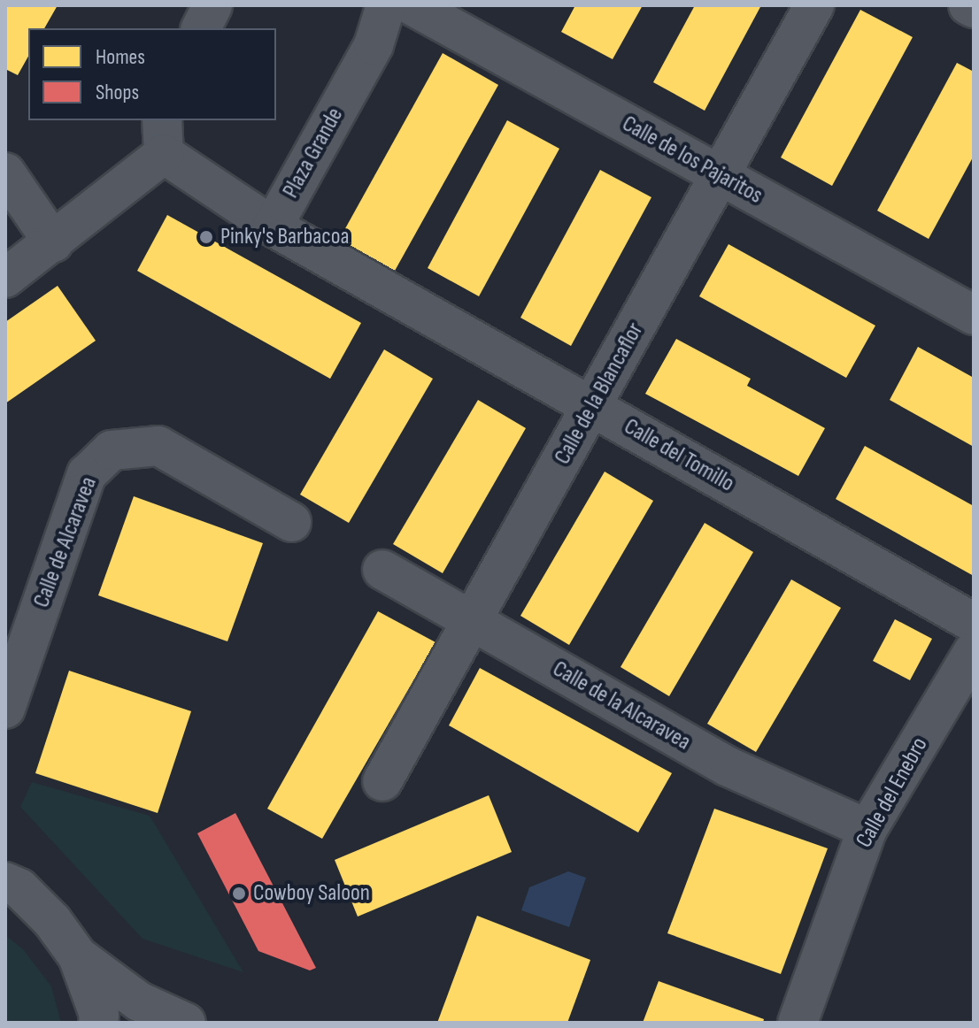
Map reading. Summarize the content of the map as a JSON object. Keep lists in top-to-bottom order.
{
  "streets": {
    "street": [
      "Plaza Grande",
      "Calle de los Pajaritos",
      "Calle de la Blancaflor",
      "Calle del Tomillo",
      "Calle de Alcaravea",
      "Calle de la Alcaravea",
      "Calle del Enebro"
    ]
  },
  "crossings": [
    ["Plaza Grande", "Calle del Tomillo"],
    ["Calle de los Pajaritos", "Calle de la Blancaflor"],
    ["Calle de la Blancaflor", "Calle del Tomillo"],
    ["Calle de la Blancaflor", "Calle de la Alcaravea"],
    ["Calle de la Alcaravea", "Calle del Enebro"]
  ],
  "places": ["Pinky's Barbacoa", "Cowboy Saloon"],
  "legend": ["Homes", "Shops"]
}
